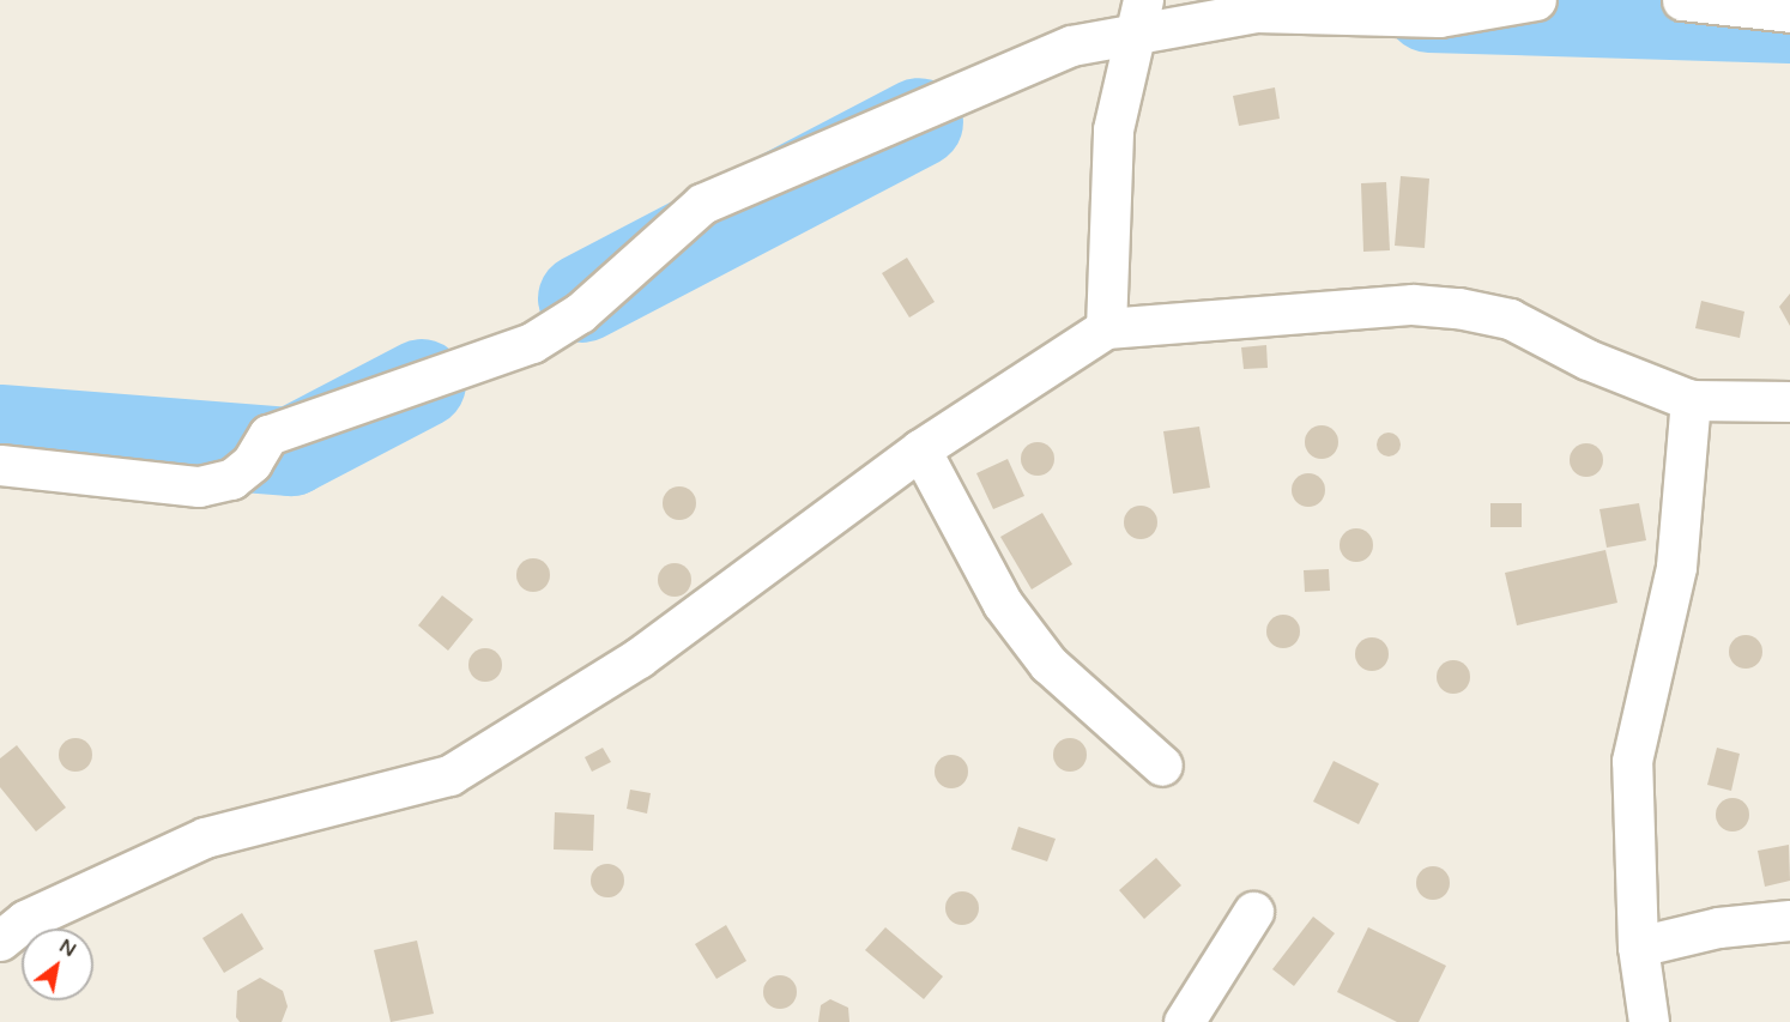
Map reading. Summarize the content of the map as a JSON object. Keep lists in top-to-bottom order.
{
  "north": "top right"
}
